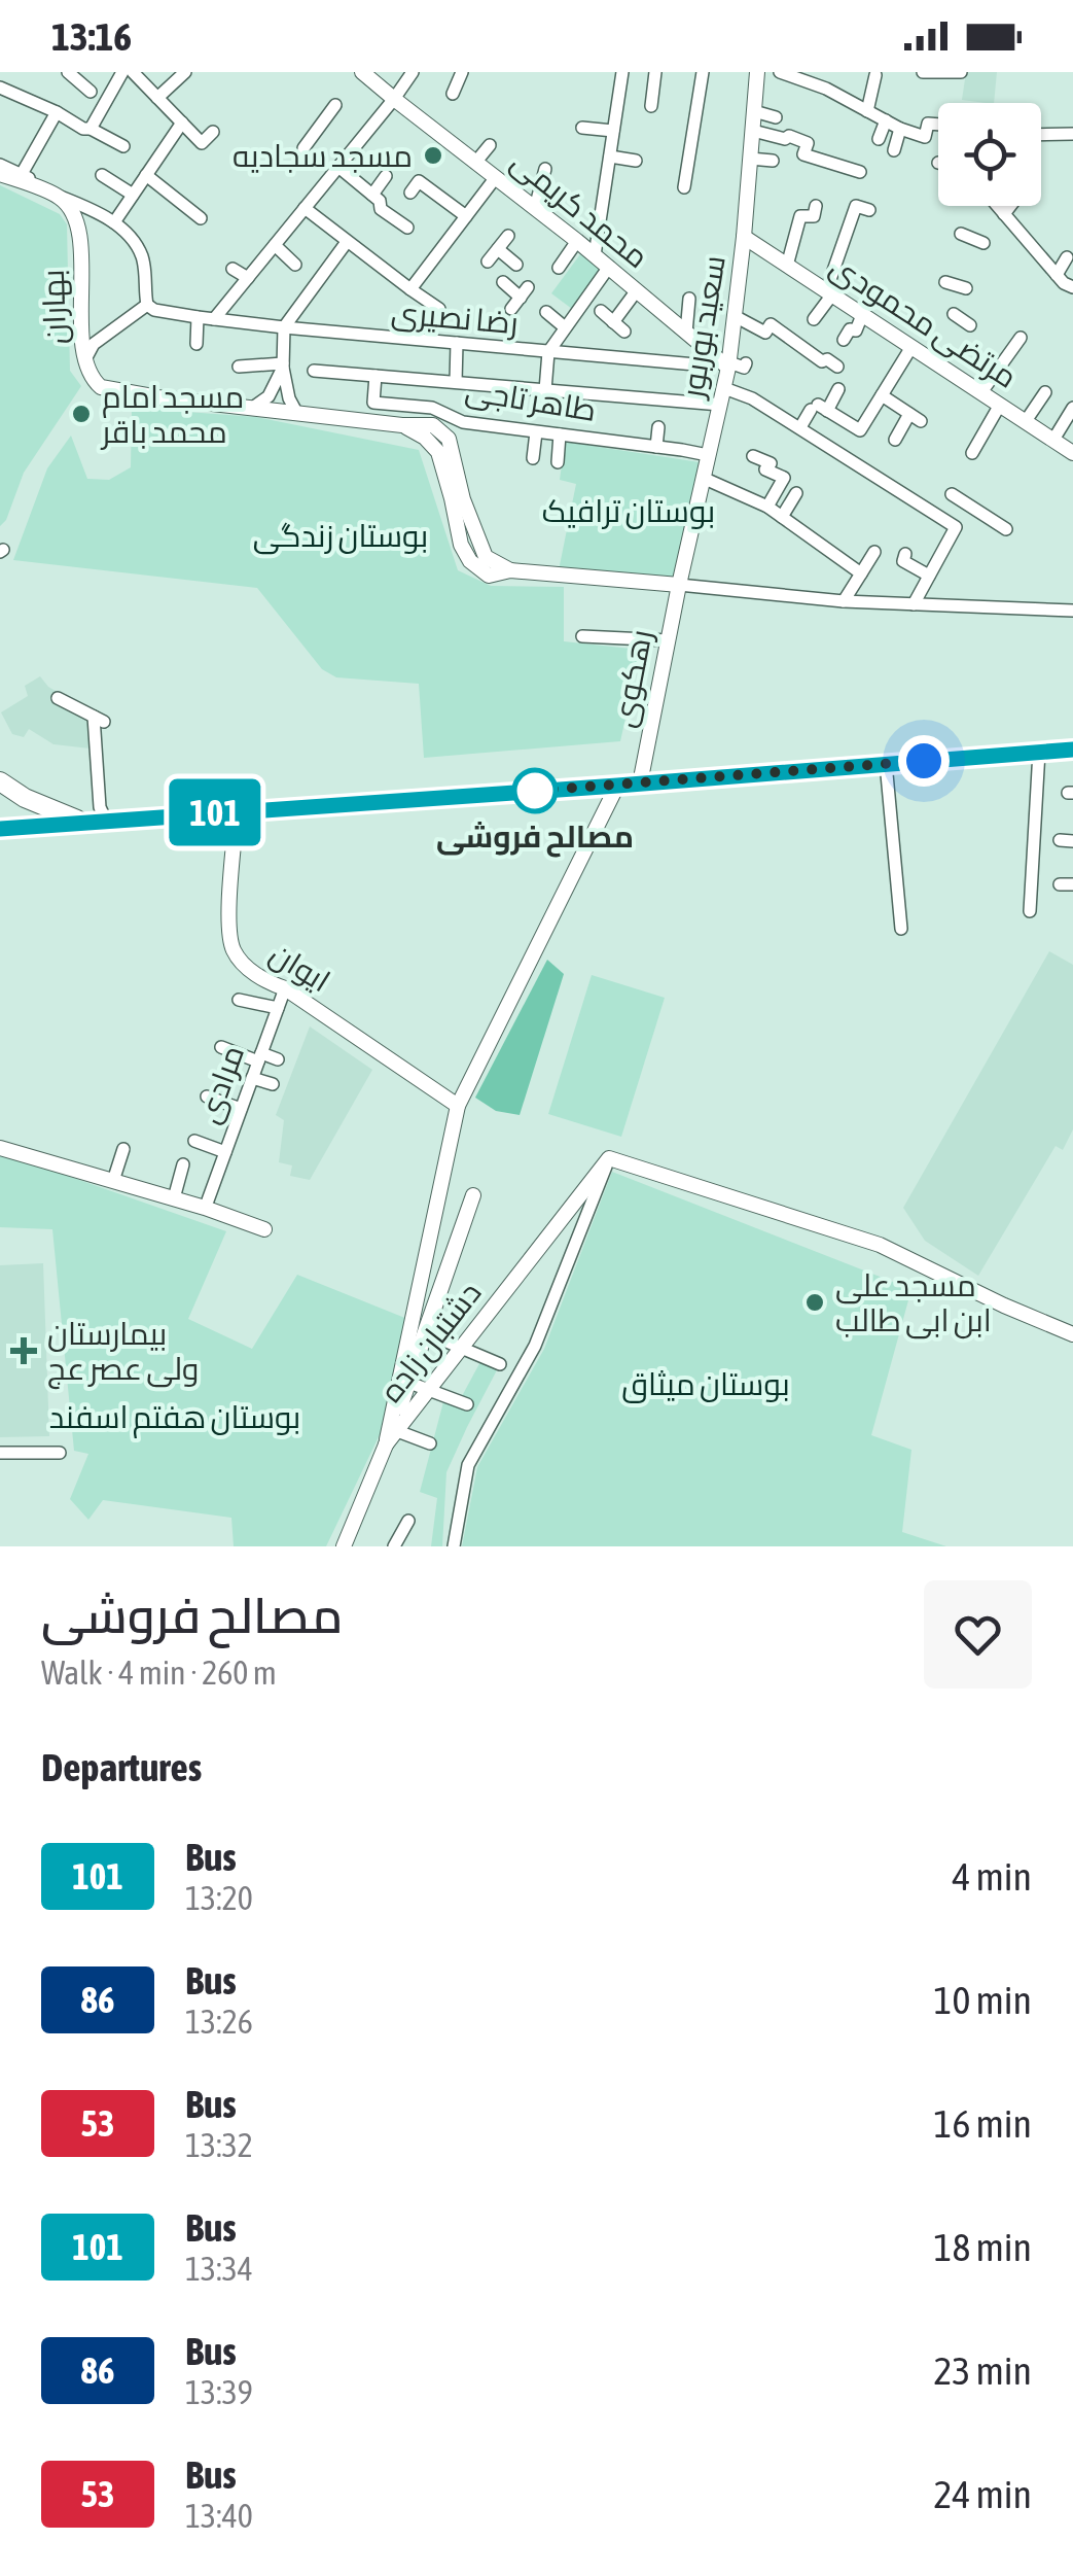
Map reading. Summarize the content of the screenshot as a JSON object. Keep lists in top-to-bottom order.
{
  "streets": {
    "street": [
      "محمد کریمی",
      "بهاران",
      "رضا نصیری",
      "مرتضی محمودی",
      "سعید بوربور",
      "طاهر تاجی",
      "رهکوی",
      "ایوان",
      "مرادی",
      "دشتبان زاده"
    ]
  },
  "crossings": [
    ["محمد کریمی", "سعید بوربور"],
    ["مرتضی محمودی", "سعید بوربور"],
    ["سعید بوربور", "طاهر تاجی"],
    ["سعید بوربور", "رهکوی"],
    ["ایوان", "مرادی"],
    ["ایوان", "دشتبان زاده"]
  ],
  "parks": [
    "بوستان ترافیک",
    "بوستان زندگی",
    "بوستان میثاق",
    "بوستان هفتم اسفند"
  ],
  "places": {
    "other": [
      "مسجد سجادیه",
      "مسجد امام محمد باقر",
      "مصالح فروشی",
      "مسجد علی ابن ابی طالب"
    ],
    "health": ["بیمارستان ولی عصر عج"]
  },
  "lines": ["bus line 101"],
  "page": {
    "status": "13:16",
    "on_map": "101",
    "heading": [
      ["مصالح فروشی", "Walk · 4 min · 260 m"],
      "Departures"
    ],
    "list": [
      {
        "mark": "101",
        "name": "Bus",
        "note": "13:20",
        "value": "4 min"
      },
      {
        "mark": "86",
        "name": "Bus",
        "note": "13:26",
        "value": "10 min"
      },
      {
        "mark": "53",
        "name": "Bus",
        "note": "13:32",
        "value": "16 min"
      },
      {
        "mark": "101",
        "name": "Bus",
        "note": "13:34",
        "value": "18 min"
      },
      {
        "mark": "86",
        "name": "Bus",
        "note": "13:39",
        "value": "23 min"
      },
      {
        "mark": "53",
        "name": "Bus",
        "note": "13:40",
        "value": "24 min"
      }
    ]
  }
}
